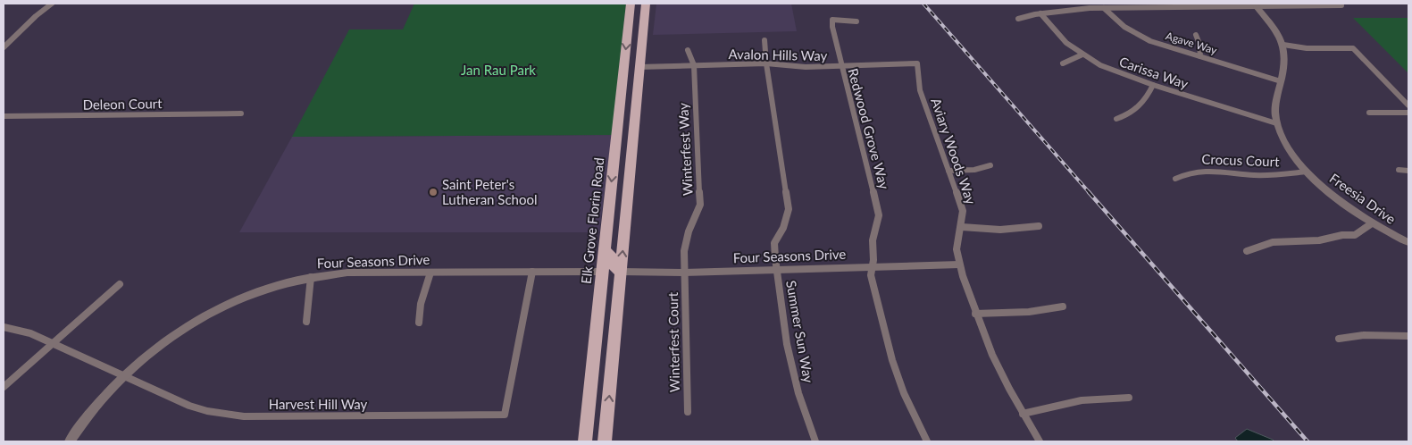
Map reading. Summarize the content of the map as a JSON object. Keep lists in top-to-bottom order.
{
  "streets": {
    "main road": ["Elk Grove Florin Road"],
    "street": [
      "Agave Way",
      "Avalon Hills Way",
      "Carissa Way",
      "Deleon Court",
      "Redwood Grove Way",
      "Winterfest Way",
      "Aviary Woods Way",
      "Crocus Court",
      "Freesia Drive",
      "Four Seasons Drive",
      "Summer Sun Way",
      "Winterfest Court",
      "Harvest Hill Way"
    ]
  },
  "crossings": [
    ["Agave Way", "Freesia Drive"],
    ["Avalon Hills Way", "Redwood Grove Way"],
    ["Avalon Hills Way", "Winterfest Way"],
    ["Avalon Hills Way", "Aviary Woods Way"],
    ["Avalon Hills Way", "Summer Sun Way"],
    ["Carissa Way", "Freesia Drive"],
    ["Redwood Grove Way", "Four Seasons Drive"],
    ["Winterfest Way", "Four Seasons Drive"],
    ["Winterfest Way", "Winterfest Court"],
    ["Aviary Woods Way", "Four Seasons Drive"],
    ["Crocus Court", "Freesia Drive"],
    ["Elk Grove Florin Road", "Four Seasons Drive"],
    ["Four Seasons Drive", "Summer Sun Way"],
    ["Four Seasons Drive", "Winterfest Court"],
    ["Four Seasons Drive", "Harvest Hill Way"]
  ],
  "parks": ["Jan Rau Park"],
  "places": ["Saint Peter's Lutheran School"]
}
